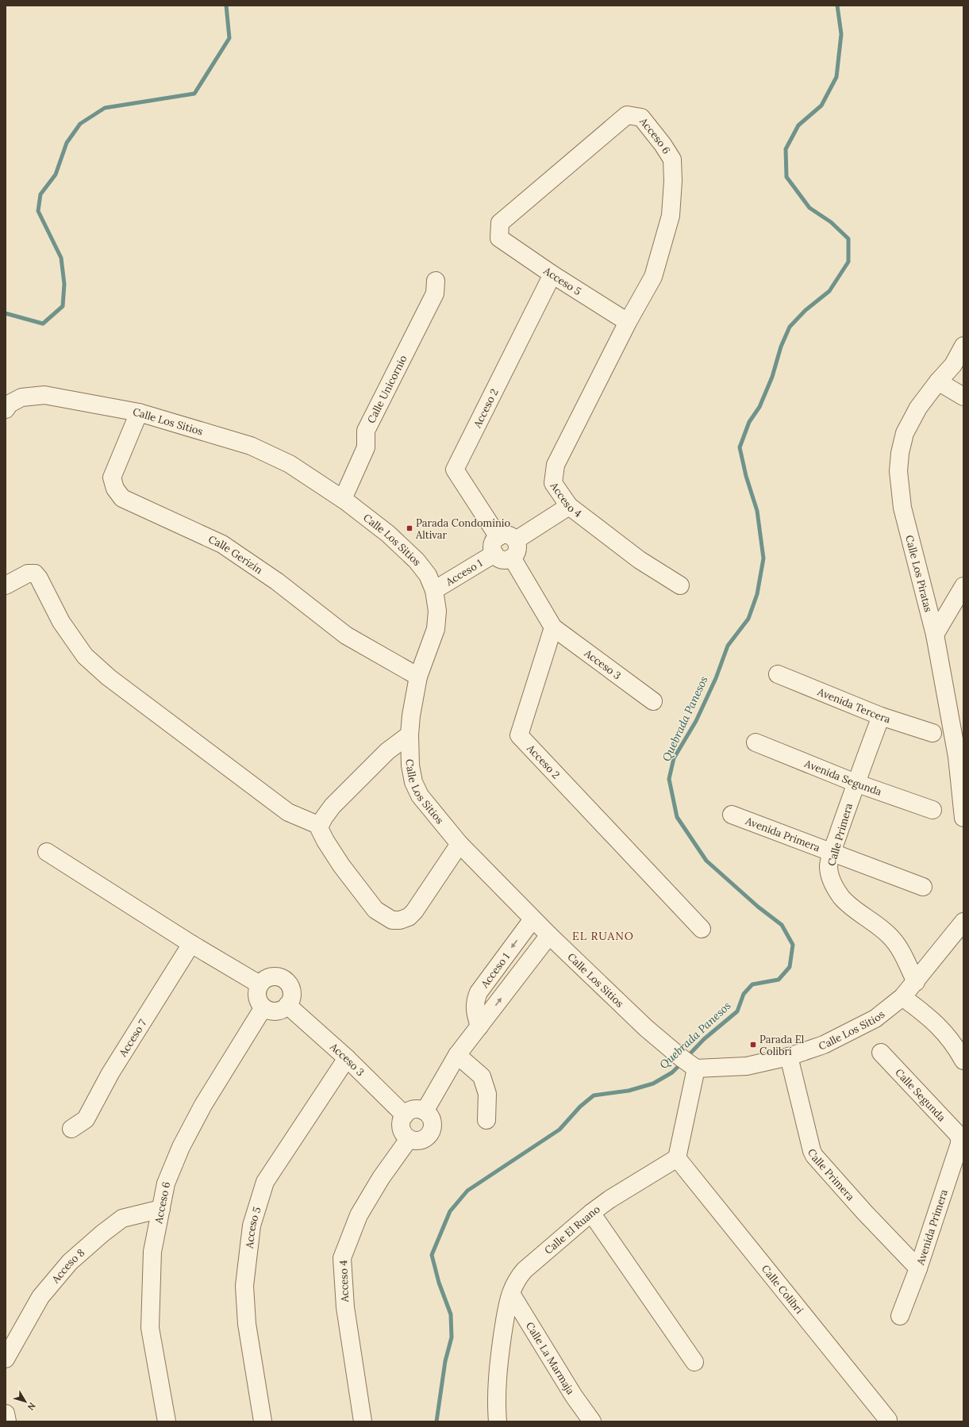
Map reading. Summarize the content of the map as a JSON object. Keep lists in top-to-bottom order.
{
  "streets": {
    "street": [
      "Acceso 6",
      "Acceso 5",
      "Calle Unicornio",
      "Acceso 2",
      "Calle Los Sitios",
      "Acceso 4",
      "Calle Gerizín",
      "Acceso 1",
      "Calle Los Piratas",
      "Acceso 3",
      "Avenida Tercera",
      "Avenida Segunda",
      "Avenida Primera",
      "Calle Primera",
      "Acceso 7",
      "Calle Segunda",
      "Calle El Ruano",
      "Acceso 8",
      "Calle Colibrí",
      "Calle La Marmaja"
    ]
  },
  "crossings": [
    ["Acceso 6", "Acceso 5"],
    ["Acceso 6", "Acceso 4"],
    ["Acceso 6", "Acceso 3"],
    ["Acceso 6", "Acceso 8"],
    ["Acceso 5", "Acceso 2"],
    ["Acceso 5", "Acceso 4"],
    ["Acceso 5", "Acceso 3"],
    ["Calle Unicornio", "Calle Los Sitios"],
    ["Acceso 2", "Acceso 1"],
    ["Acceso 2", "Acceso 3"],
    ["Calle Los Sitios", "Calle Gerizín"],
    ["Calle Los Sitios", "Acceso 1"],
    ["Calle Los Sitios", "Calle Primera"],
    ["Acceso 4", "Acceso 1"],
    ["Acceso 4", "Acceso 3"],
    ["Acceso 1", "Acceso 3"],
    ["Avenida Tercera", "Calle Primera"],
    ["Avenida Segunda", "Calle Primera"],
    ["Avenida Primera", "Calle Primera"],
    ["Avenida Primera", "Calle Segunda"],
    ["Calle El Ruano", "Calle Colibrí"],
    ["Calle El Ruano", "Calle La Marmaja"]
  ],
  "districts": ["EL RUANO"],
  "water": ["Quebrada Panesos"],
  "places": {
    "transit": ["Parada Condominio Altivar", "Parada El Colibrí"]
  },
  "north": "bottom right"
}
